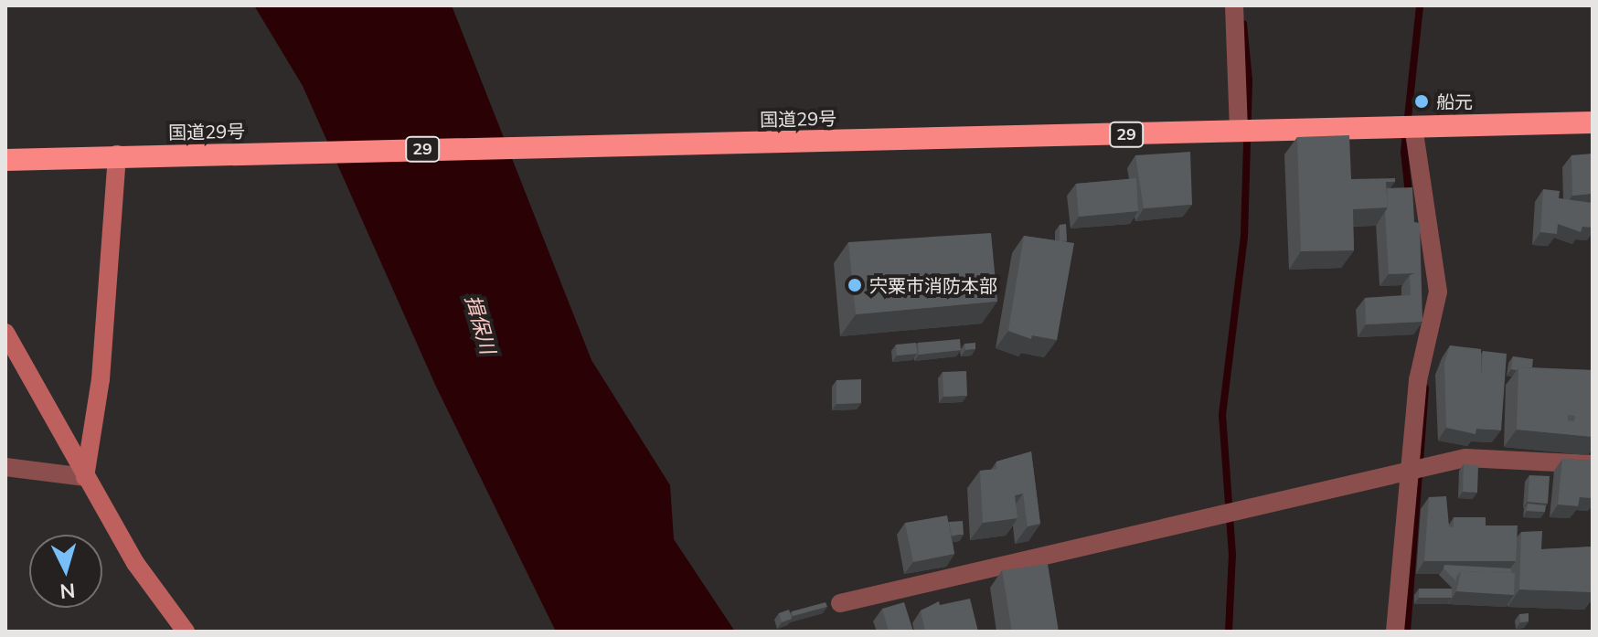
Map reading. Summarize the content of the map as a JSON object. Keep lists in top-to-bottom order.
{
  "streets": {
    "highway": ["国道29号", "29"]
  },
  "water": ["揖保川"],
  "places": ["船元", "宍粟市消防本部"],
  "north": "bottom"
}
